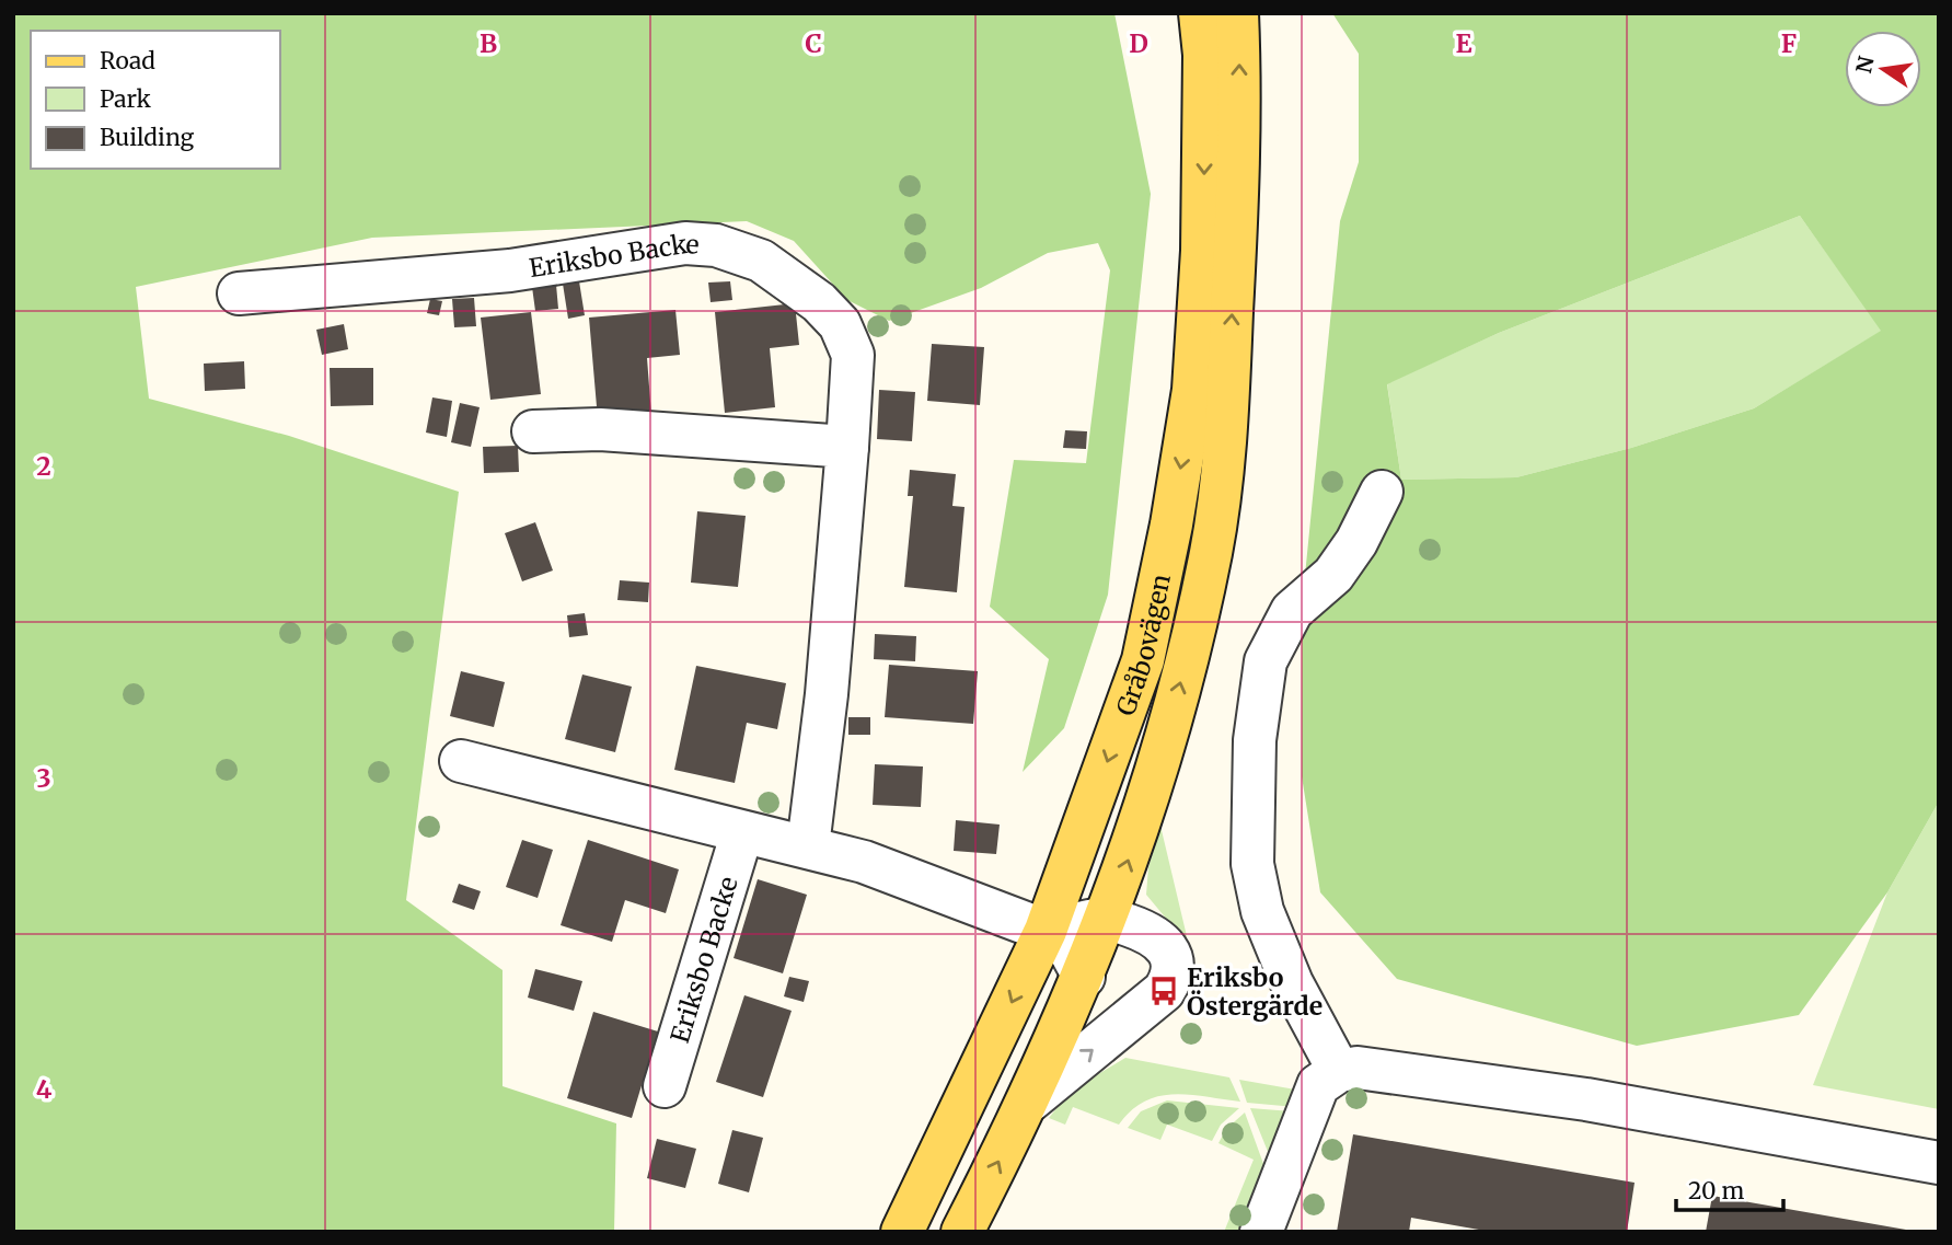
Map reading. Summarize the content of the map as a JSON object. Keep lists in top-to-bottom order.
{
  "streets": {
    "main road": ["Gråbovägen"],
    "street": ["Eriksbo Backe"]
  },
  "places": {
    "bus stop": ["Eriksbo Östergärde"]
  },
  "legend": ["Road", "Park", "Building"],
  "scale_bar": "20 m",
  "north": "left",
  "grid": {
    "columns": [
      "B",
      "C",
      "D",
      "E",
      "F"
    ],
    "rows": ["2", "3", "4"]
  }
}
